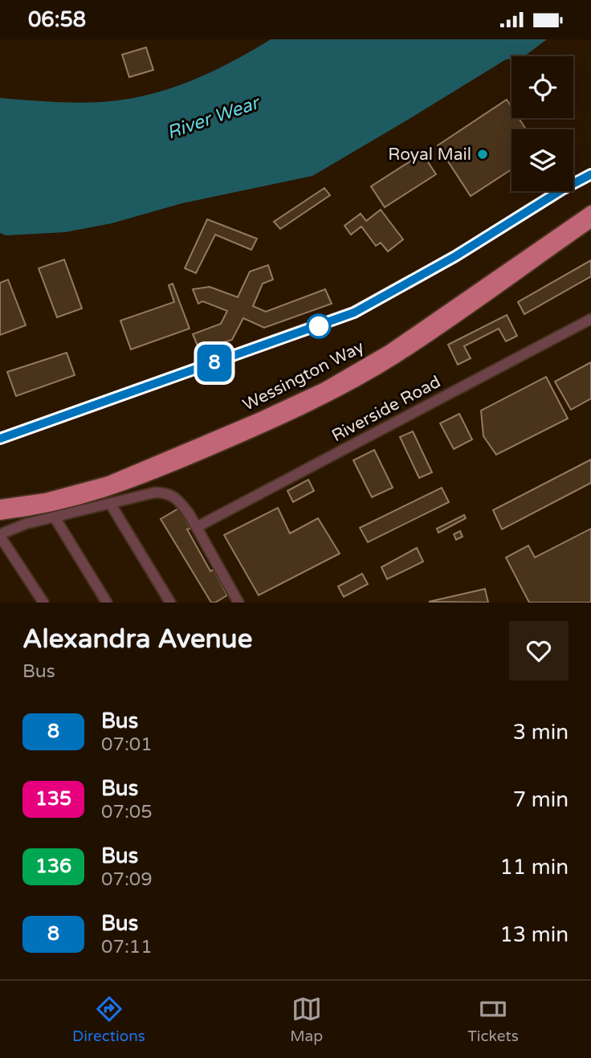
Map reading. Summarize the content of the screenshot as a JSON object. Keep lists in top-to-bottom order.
{
  "streets": {
    "main road": ["Wessington Way"],
    "street": ["Riverside Road"]
  },
  "water": ["River Wear"],
  "places": ["Royal Mail"],
  "lines": ["bus line 8"],
  "page": {
    "status": "06:58",
    "on_map": "8",
    "heading": ["Alexandra Avenue", "Bus"],
    "list": [
      {
        "mark": "8",
        "name": "Bus",
        "note": "07:01",
        "value": "3 min"
      },
      {
        "mark": "135",
        "name": "Bus",
        "note": "07:05",
        "value": "7 min"
      },
      {
        "mark": "136",
        "name": "Bus",
        "note": "07:09",
        "value": "11 min"
      },
      {
        "mark": "8",
        "name": "Bus",
        "note": "07:11",
        "value": "13 min"
      }
    ],
    "tabs": ["Directions", "Map", "Tickets"]
  }
}
